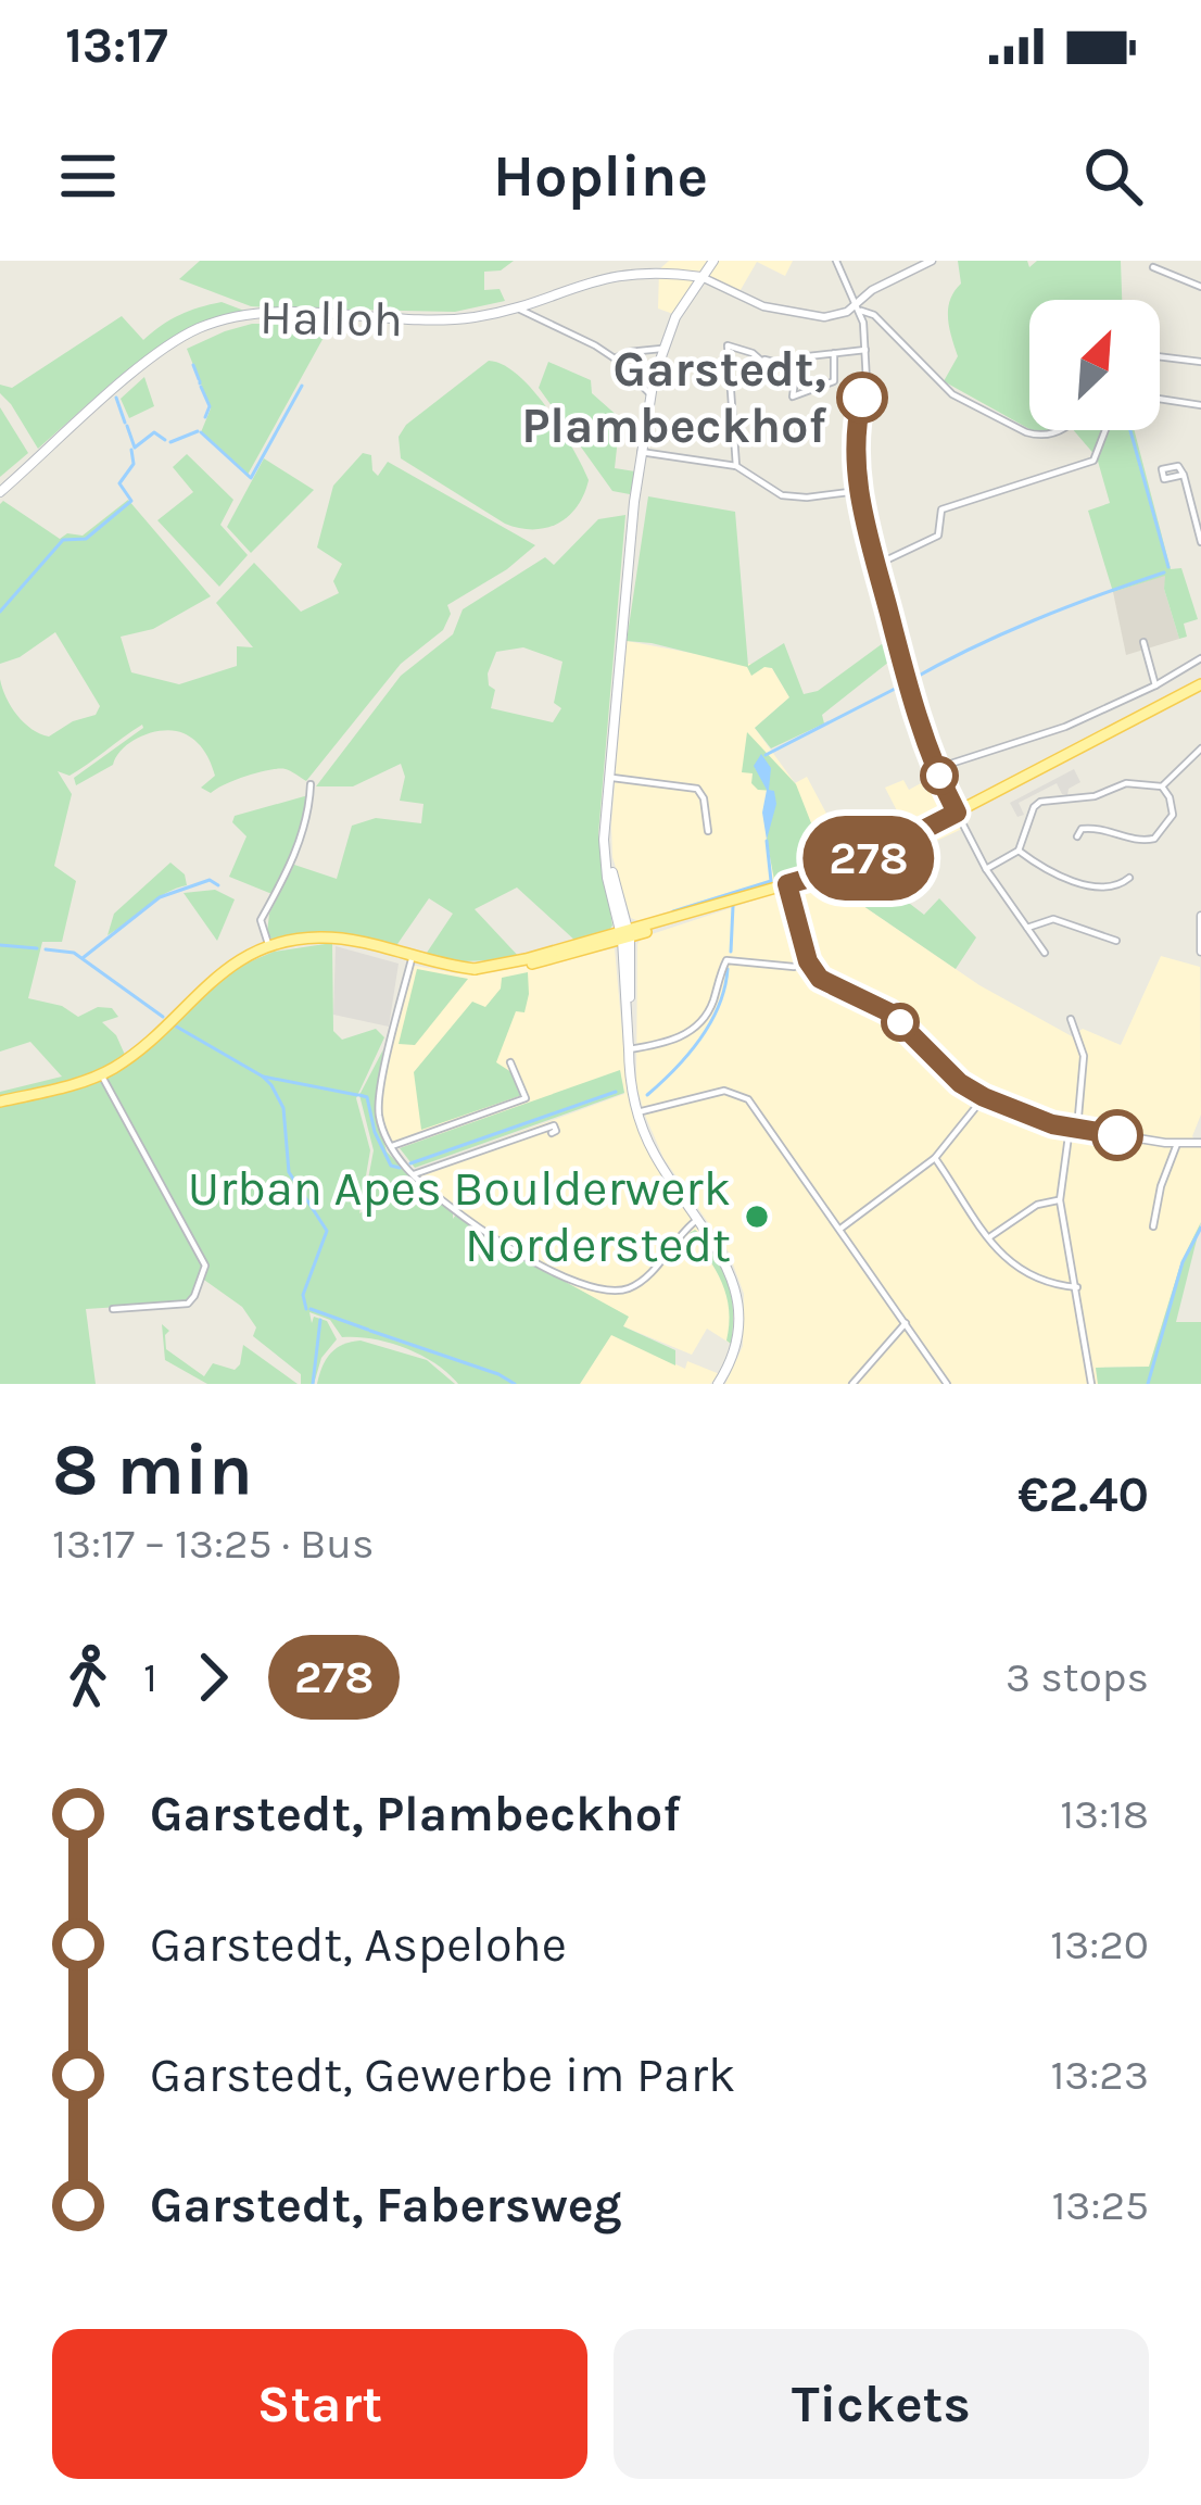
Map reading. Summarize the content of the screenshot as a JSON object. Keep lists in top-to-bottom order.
{
  "streets": {
    "main road": ["Halloh"]
  },
  "places": ["Garstedt, Plambeckhof", "Urban Apes Boulderwerk Norderstedt"],
  "lines": ["bus line 278"],
  "north": "top right",
  "page": {
    "status": "13:17",
    "header": "Hopline",
    "on_map": "278",
    "heading": ["8 min", "13:17 – 13:25 · Bus", "€2.40"],
    "legs": ["1", "278", "3 stops"],
    "list": [
      {
        "name": "Garstedt, Plambeckhof",
        "value": "13:18"
      },
      {
        "name": "Garstedt, Aspelohe",
        "value": "13:20"
      },
      {
        "name": "Garstedt, Gewerbe im Park",
        "value": "13:23"
      },
      {
        "name": "Garstedt, Fabersweg",
        "value": "13:25"
      }
    ],
    "buttons": ["Start", "Tickets"]
  }
}
